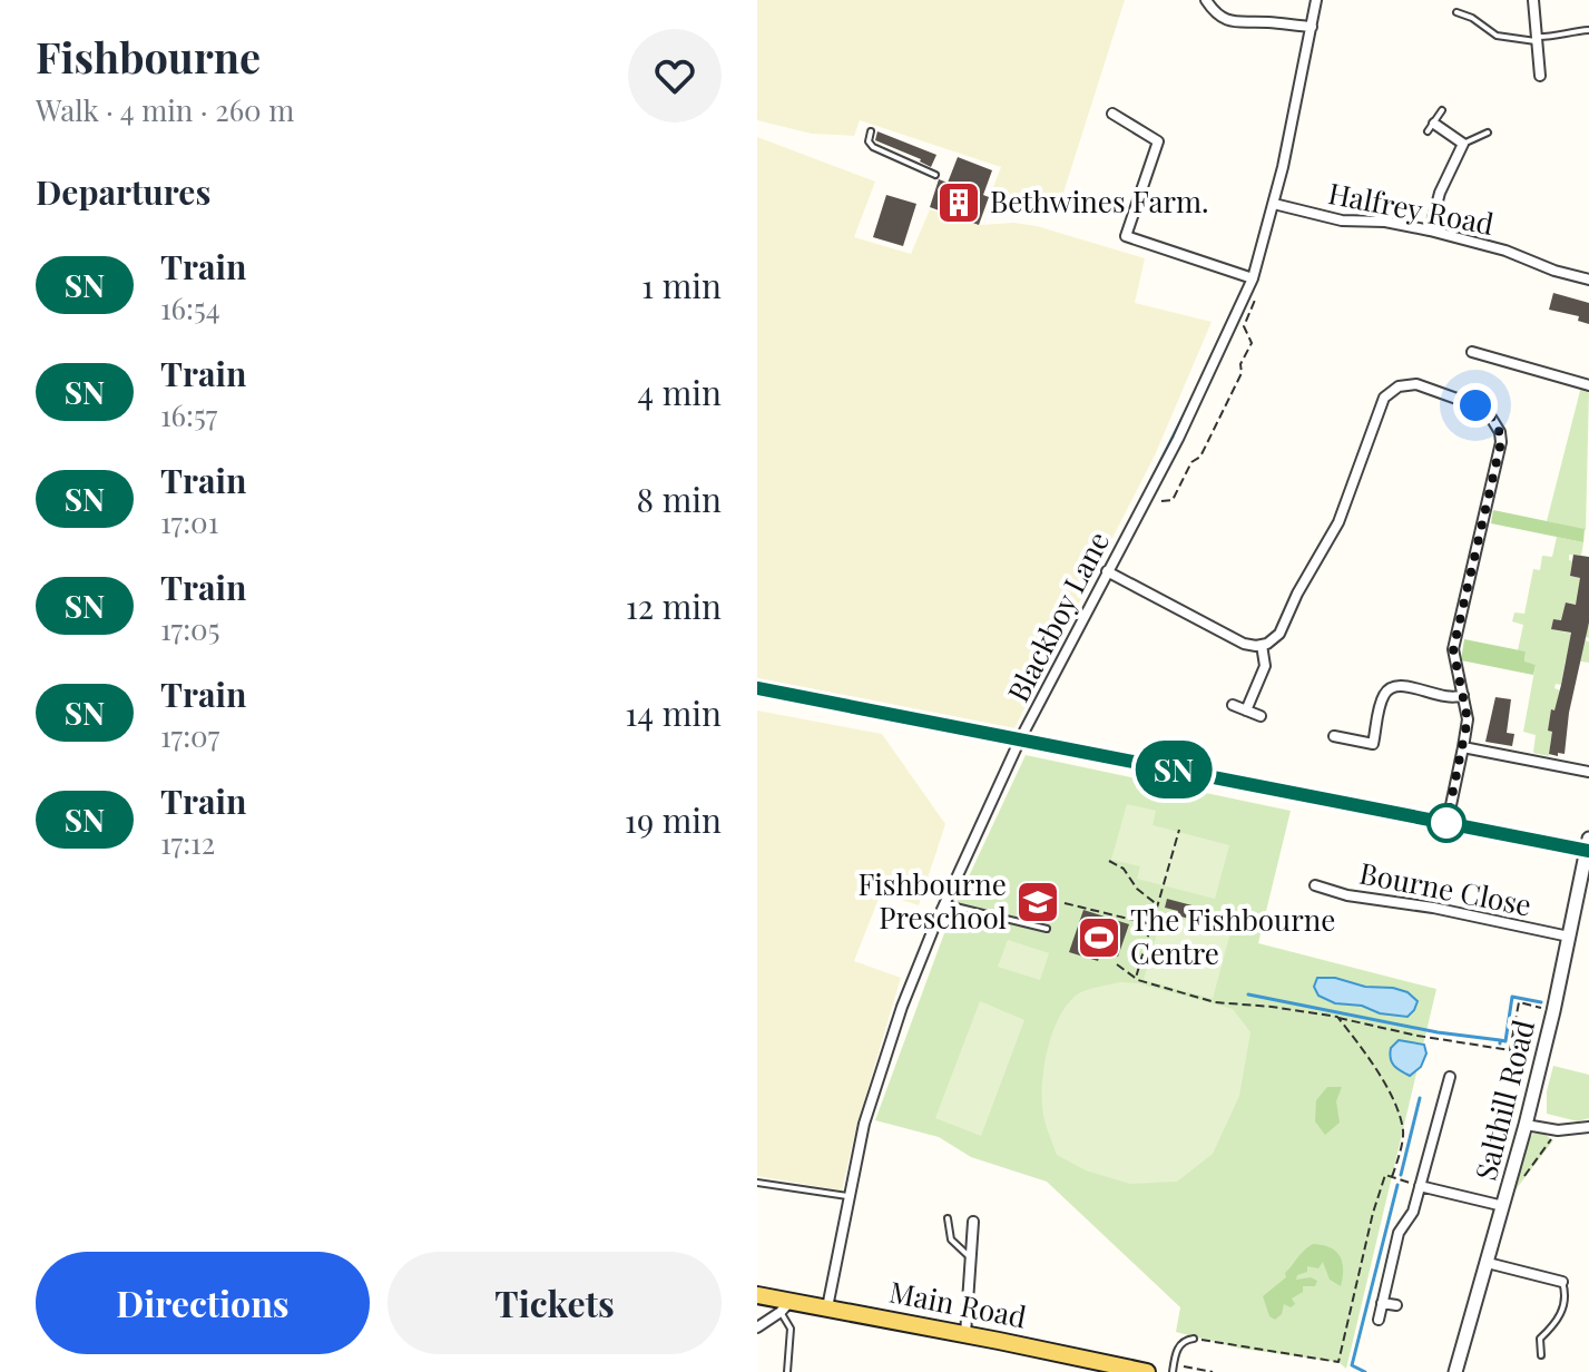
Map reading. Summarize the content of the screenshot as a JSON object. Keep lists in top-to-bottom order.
{
  "streets": {
    "main road": ["Main Road"],
    "street": [
      "Halfrey Road",
      "Blackboy Lane",
      "Bourne Close",
      "Salthill Road"
    ]
  },
  "crossings": [
    ["Halfrey Road", "Blackboy Lane"],
    ["Blackboy Lane", "Main Road"],
    ["Bourne Close", "Salthill Road"]
  ],
  "places": {
    "building": ["Bethwines Farm."],
    "school or university": ["Fishbourne Preschool"],
    "sports": ["The Fishbourne Centre"]
  },
  "page": {
    "heading": [
      ["Fishbourne", "Walk · 4 min · 260 m"],
      "Departures"
    ],
    "on_map": "SN",
    "list": [
      {
        "mark": "SN",
        "name": "Train",
        "note": "16:54",
        "value": "1 min"
      },
      {
        "mark": "SN",
        "name": "Train",
        "note": "16:57",
        "value": "4 min"
      },
      {
        "mark": "SN",
        "name": "Train",
        "note": "17:01",
        "value": "8 min"
      },
      {
        "mark": "SN",
        "name": "Train",
        "note": "17:05",
        "value": "12 min"
      },
      {
        "mark": "SN",
        "name": "Train",
        "note": "17:07",
        "value": "14 min"
      },
      {
        "mark": "SN",
        "name": "Train",
        "note": "17:12",
        "value": "19 min"
      }
    ],
    "buttons": ["Directions", "Tickets"]
  }
}
